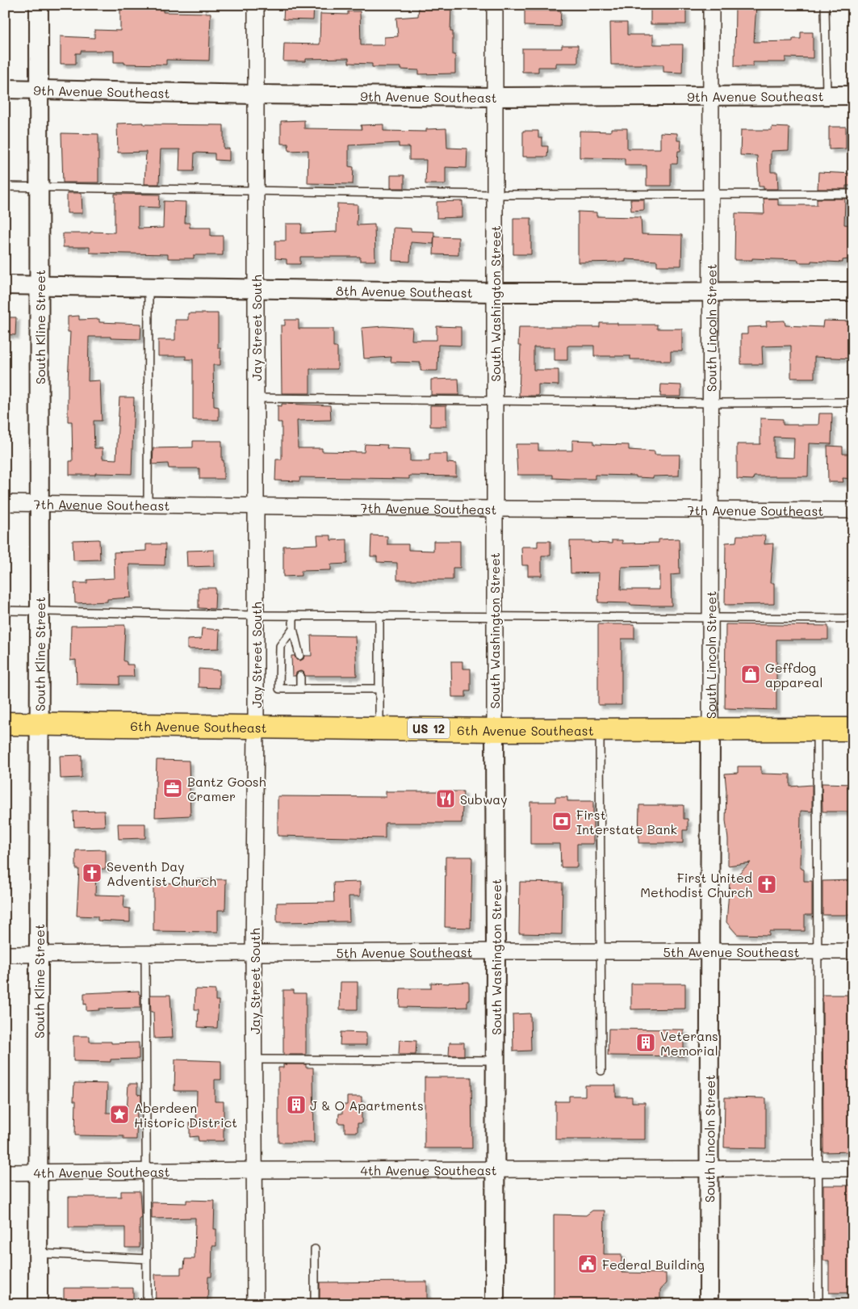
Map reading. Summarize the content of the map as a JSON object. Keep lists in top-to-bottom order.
{
  "streets": {
    "highway": ["6th Avenue Southeast", "US 12"],
    "street": [
      "9th Avenue Southeast",
      "8th Avenue Southeast",
      "South Washington Street",
      "South Kline Street",
      "Jay Street South",
      "South Lincoln Street",
      "7th Avenue Southeast",
      "5th Avenue Southeast",
      "4th Avenue Southeast"
    ]
  },
  "crossings": [
    ["9th Avenue Southeast", "South Washington Street"],
    ["9th Avenue Southeast", "South Kline Street"],
    ["9th Avenue Southeast", "Jay Street South"],
    ["9th Avenue Southeast", "South Lincoln Street"],
    ["8th Avenue Southeast", "South Washington Street"],
    ["8th Avenue Southeast", "South Kline Street"],
    ["8th Avenue Southeast", "Jay Street South"],
    ["8th Avenue Southeast", "South Lincoln Street"],
    ["South Washington Street", "7th Avenue Southeast"],
    ["South Washington Street", "6th Avenue Southeast"],
    ["South Washington Street", "5th Avenue Southeast"],
    ["South Washington Street", "4th Avenue Southeast"],
    ["South Kline Street", "7th Avenue Southeast"],
    ["South Kline Street", "6th Avenue Southeast"],
    ["South Kline Street", "5th Avenue Southeast"],
    ["South Kline Street", "4th Avenue Southeast"],
    ["Jay Street South", "7th Avenue Southeast"],
    ["Jay Street South", "6th Avenue Southeast"],
    ["Jay Street South", "5th Avenue Southeast"],
    ["Jay Street South", "4th Avenue Southeast"],
    ["South Lincoln Street", "7th Avenue Southeast"],
    ["South Lincoln Street", "6th Avenue Southeast"],
    ["South Lincoln Street", "5th Avenue Southeast"],
    ["South Lincoln Street", "4th Avenue Southeast"]
  ],
  "places": {
    "shop": ["Geffdog appareal"],
    "office": ["Bantz Goosh Cramer"],
    "restaurant": ["Subway"],
    "bank": ["First Interstate Bank"],
    "church": ["Seventh Day Adventist Church", "First United Methodist Church"],
    "building": ["Veterans Memorial", "J & O Apartments"],
    "place": ["Aberdeen Historic District"],
    "public building": ["Federal Building"]
  }
}
